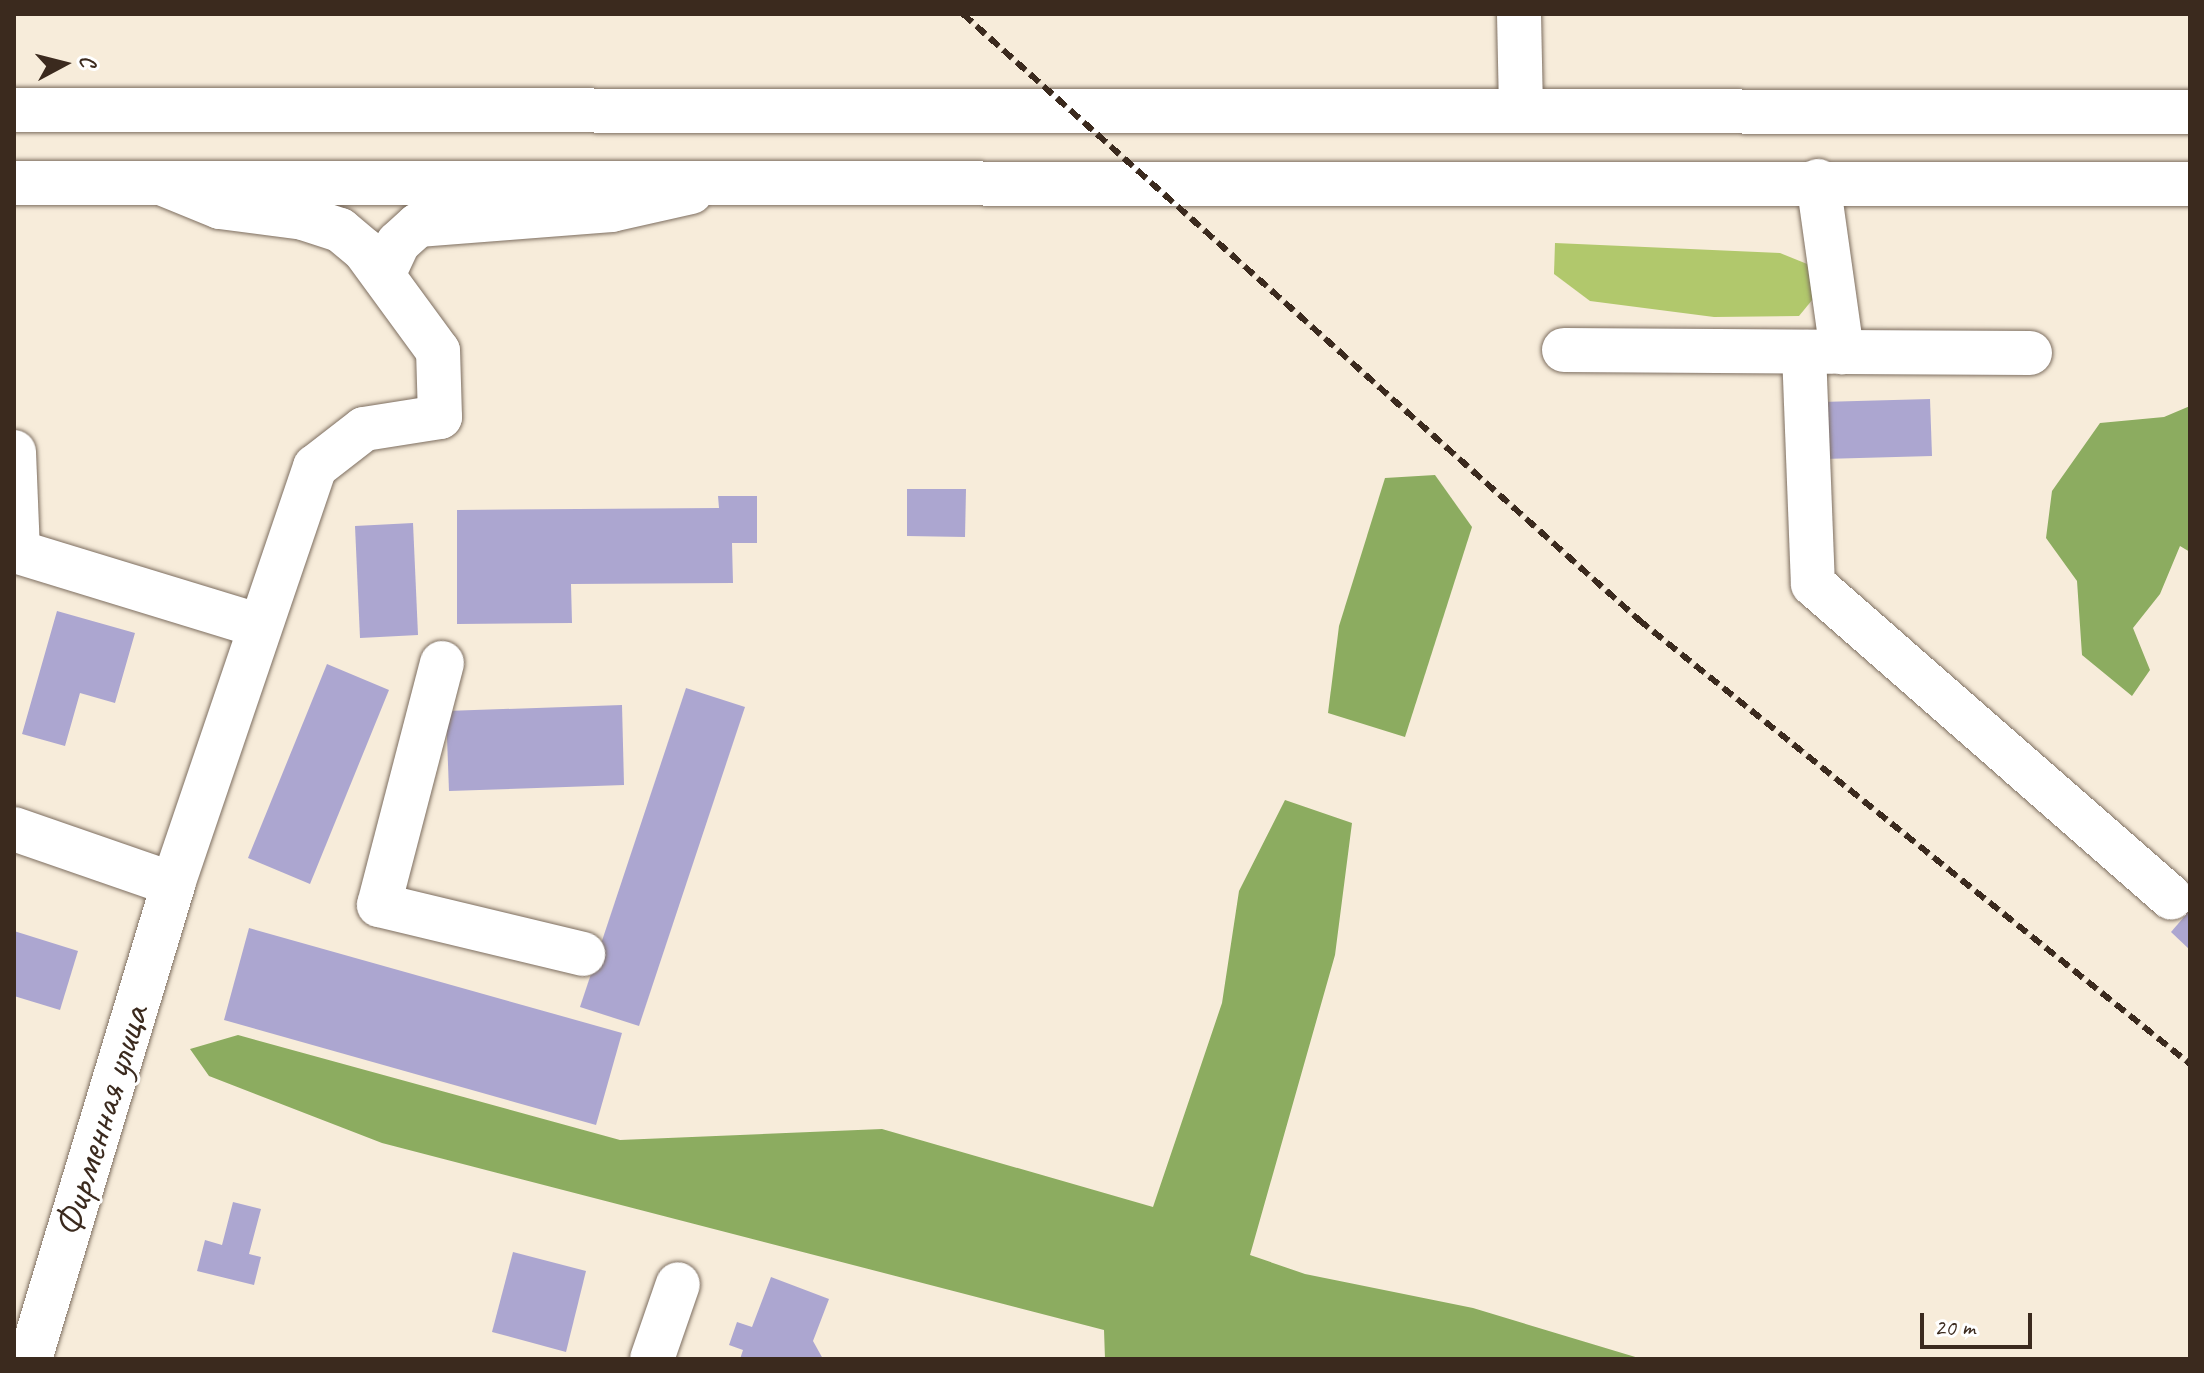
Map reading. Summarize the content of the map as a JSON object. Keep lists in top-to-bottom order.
{
  "streets": {
    "main road": ["Фирменная улица"]
  },
  "scale_bar": "20 m",
  "north": "right"
}
